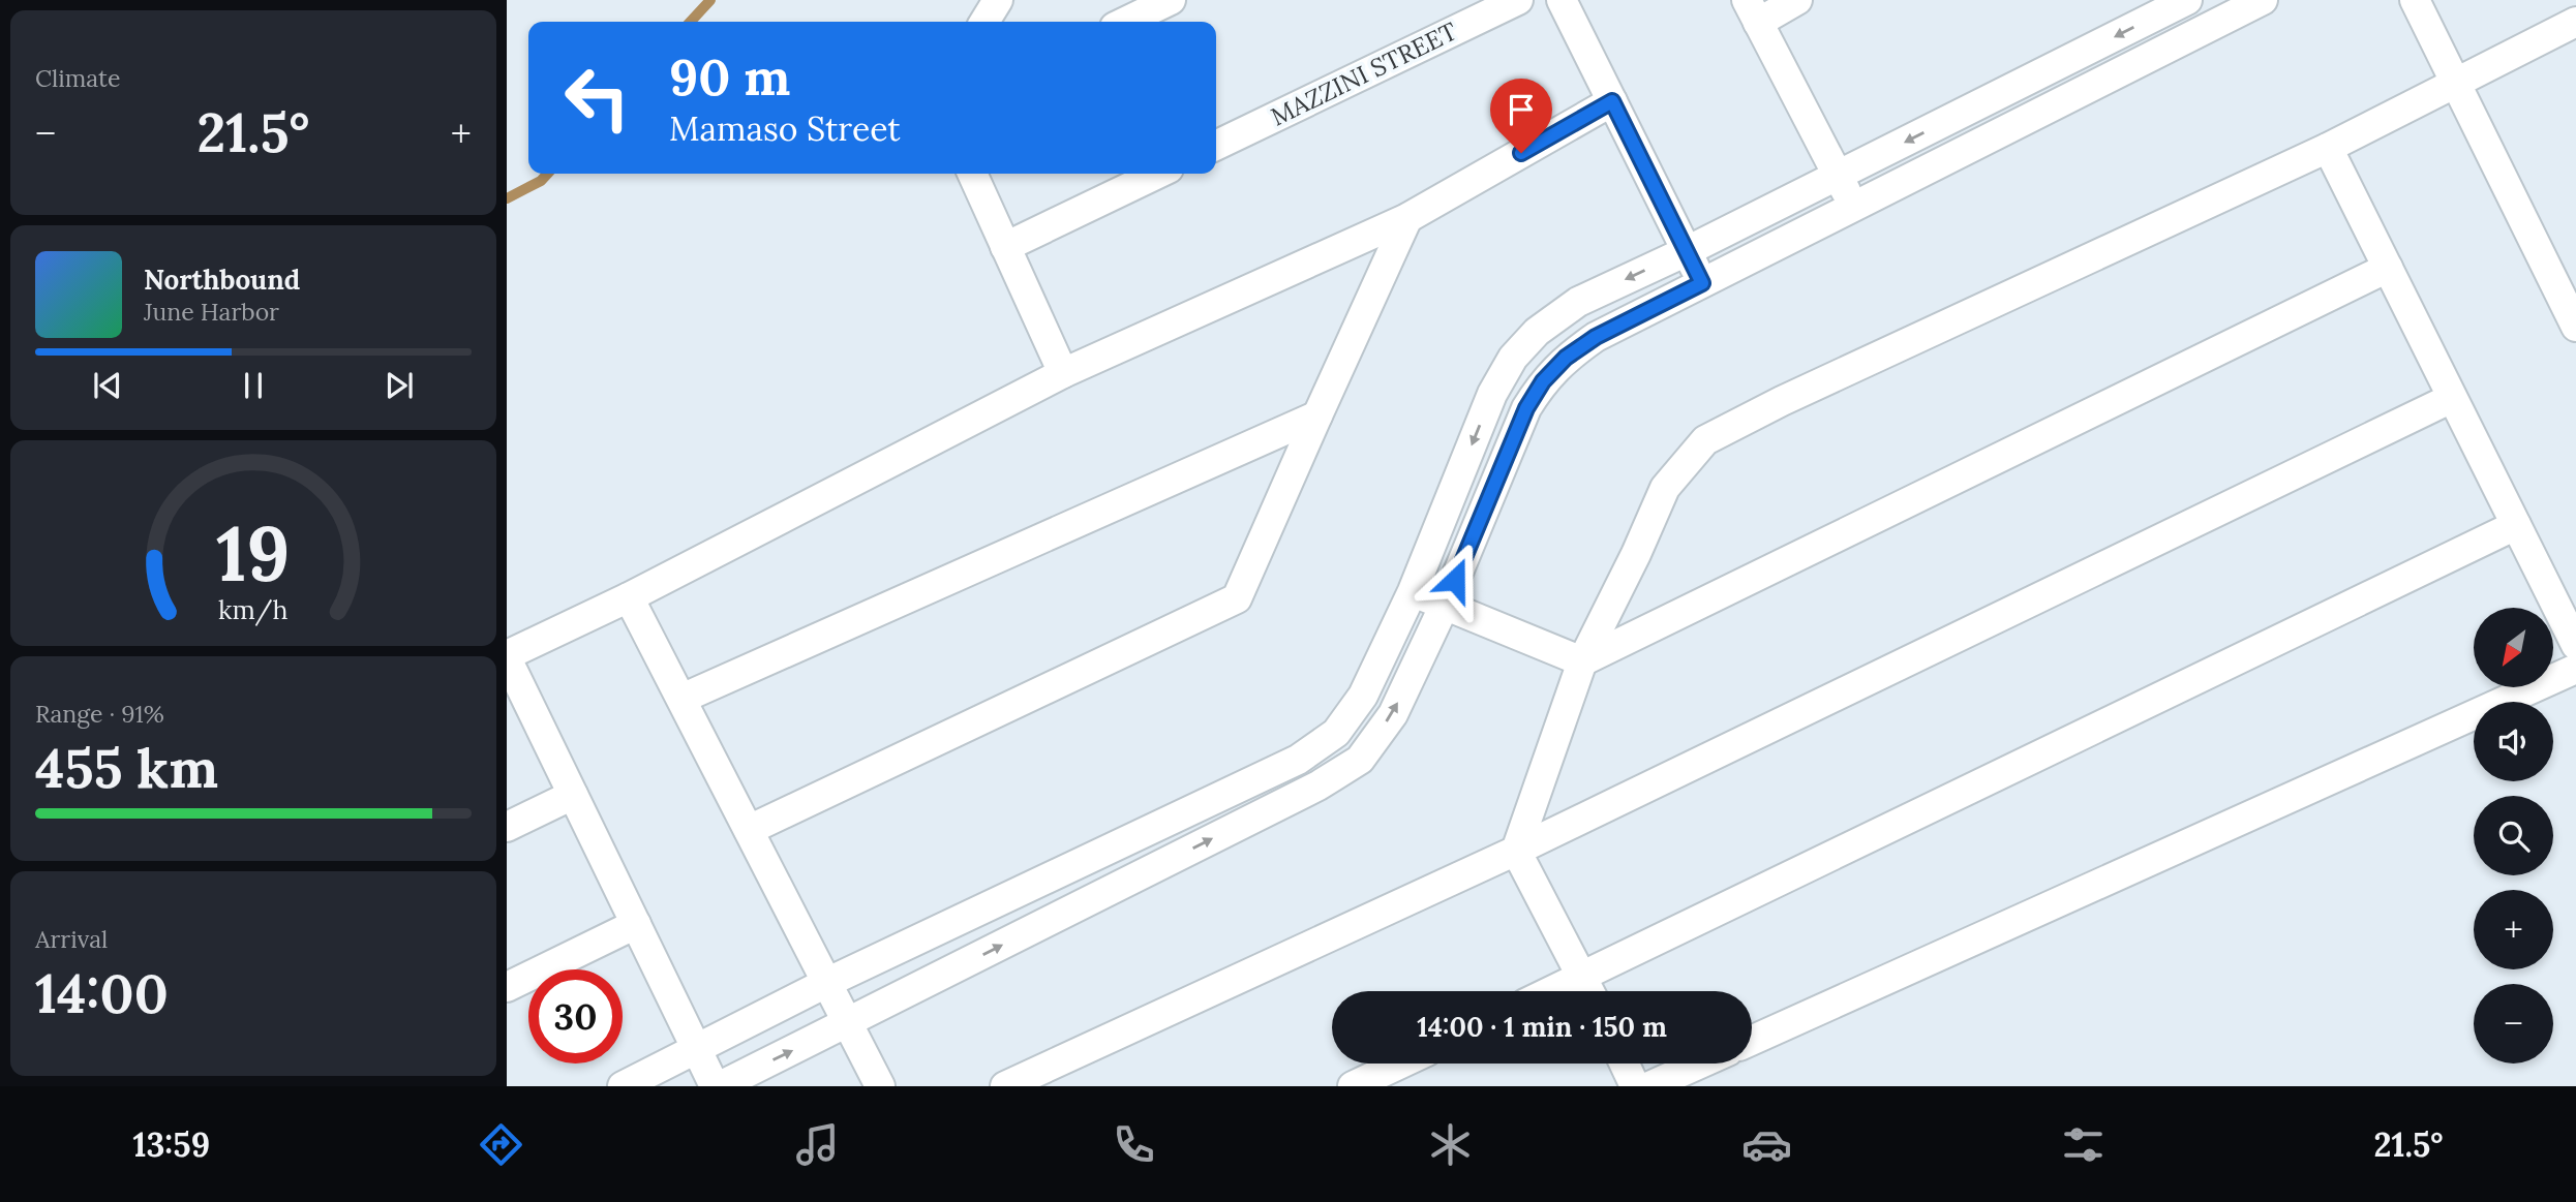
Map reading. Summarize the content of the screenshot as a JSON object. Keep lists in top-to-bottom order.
{
  "streets": {
    "street": ["MAZZINI STREET"]
  },
  "north": "bottom left",
  "page": {
    "tile": [
      "Climate",
      ["Range · 91%", "455 km"],
      ["Arrival", "14:00"]
    ],
    "turn": ["90 m", "Mamaso Street"],
    "heat": ["−", "21.5°", "+"],
    "song": ["Northbound", "June Harbor"],
    "map_buttons": ["+", "−"],
    "limit": "30",
    "trip": "14:00 · 1 min · 150 m",
    "tabs": ["13:59", "21.5°"],
    "gauge": ["19", "km/h"]
  }
}
